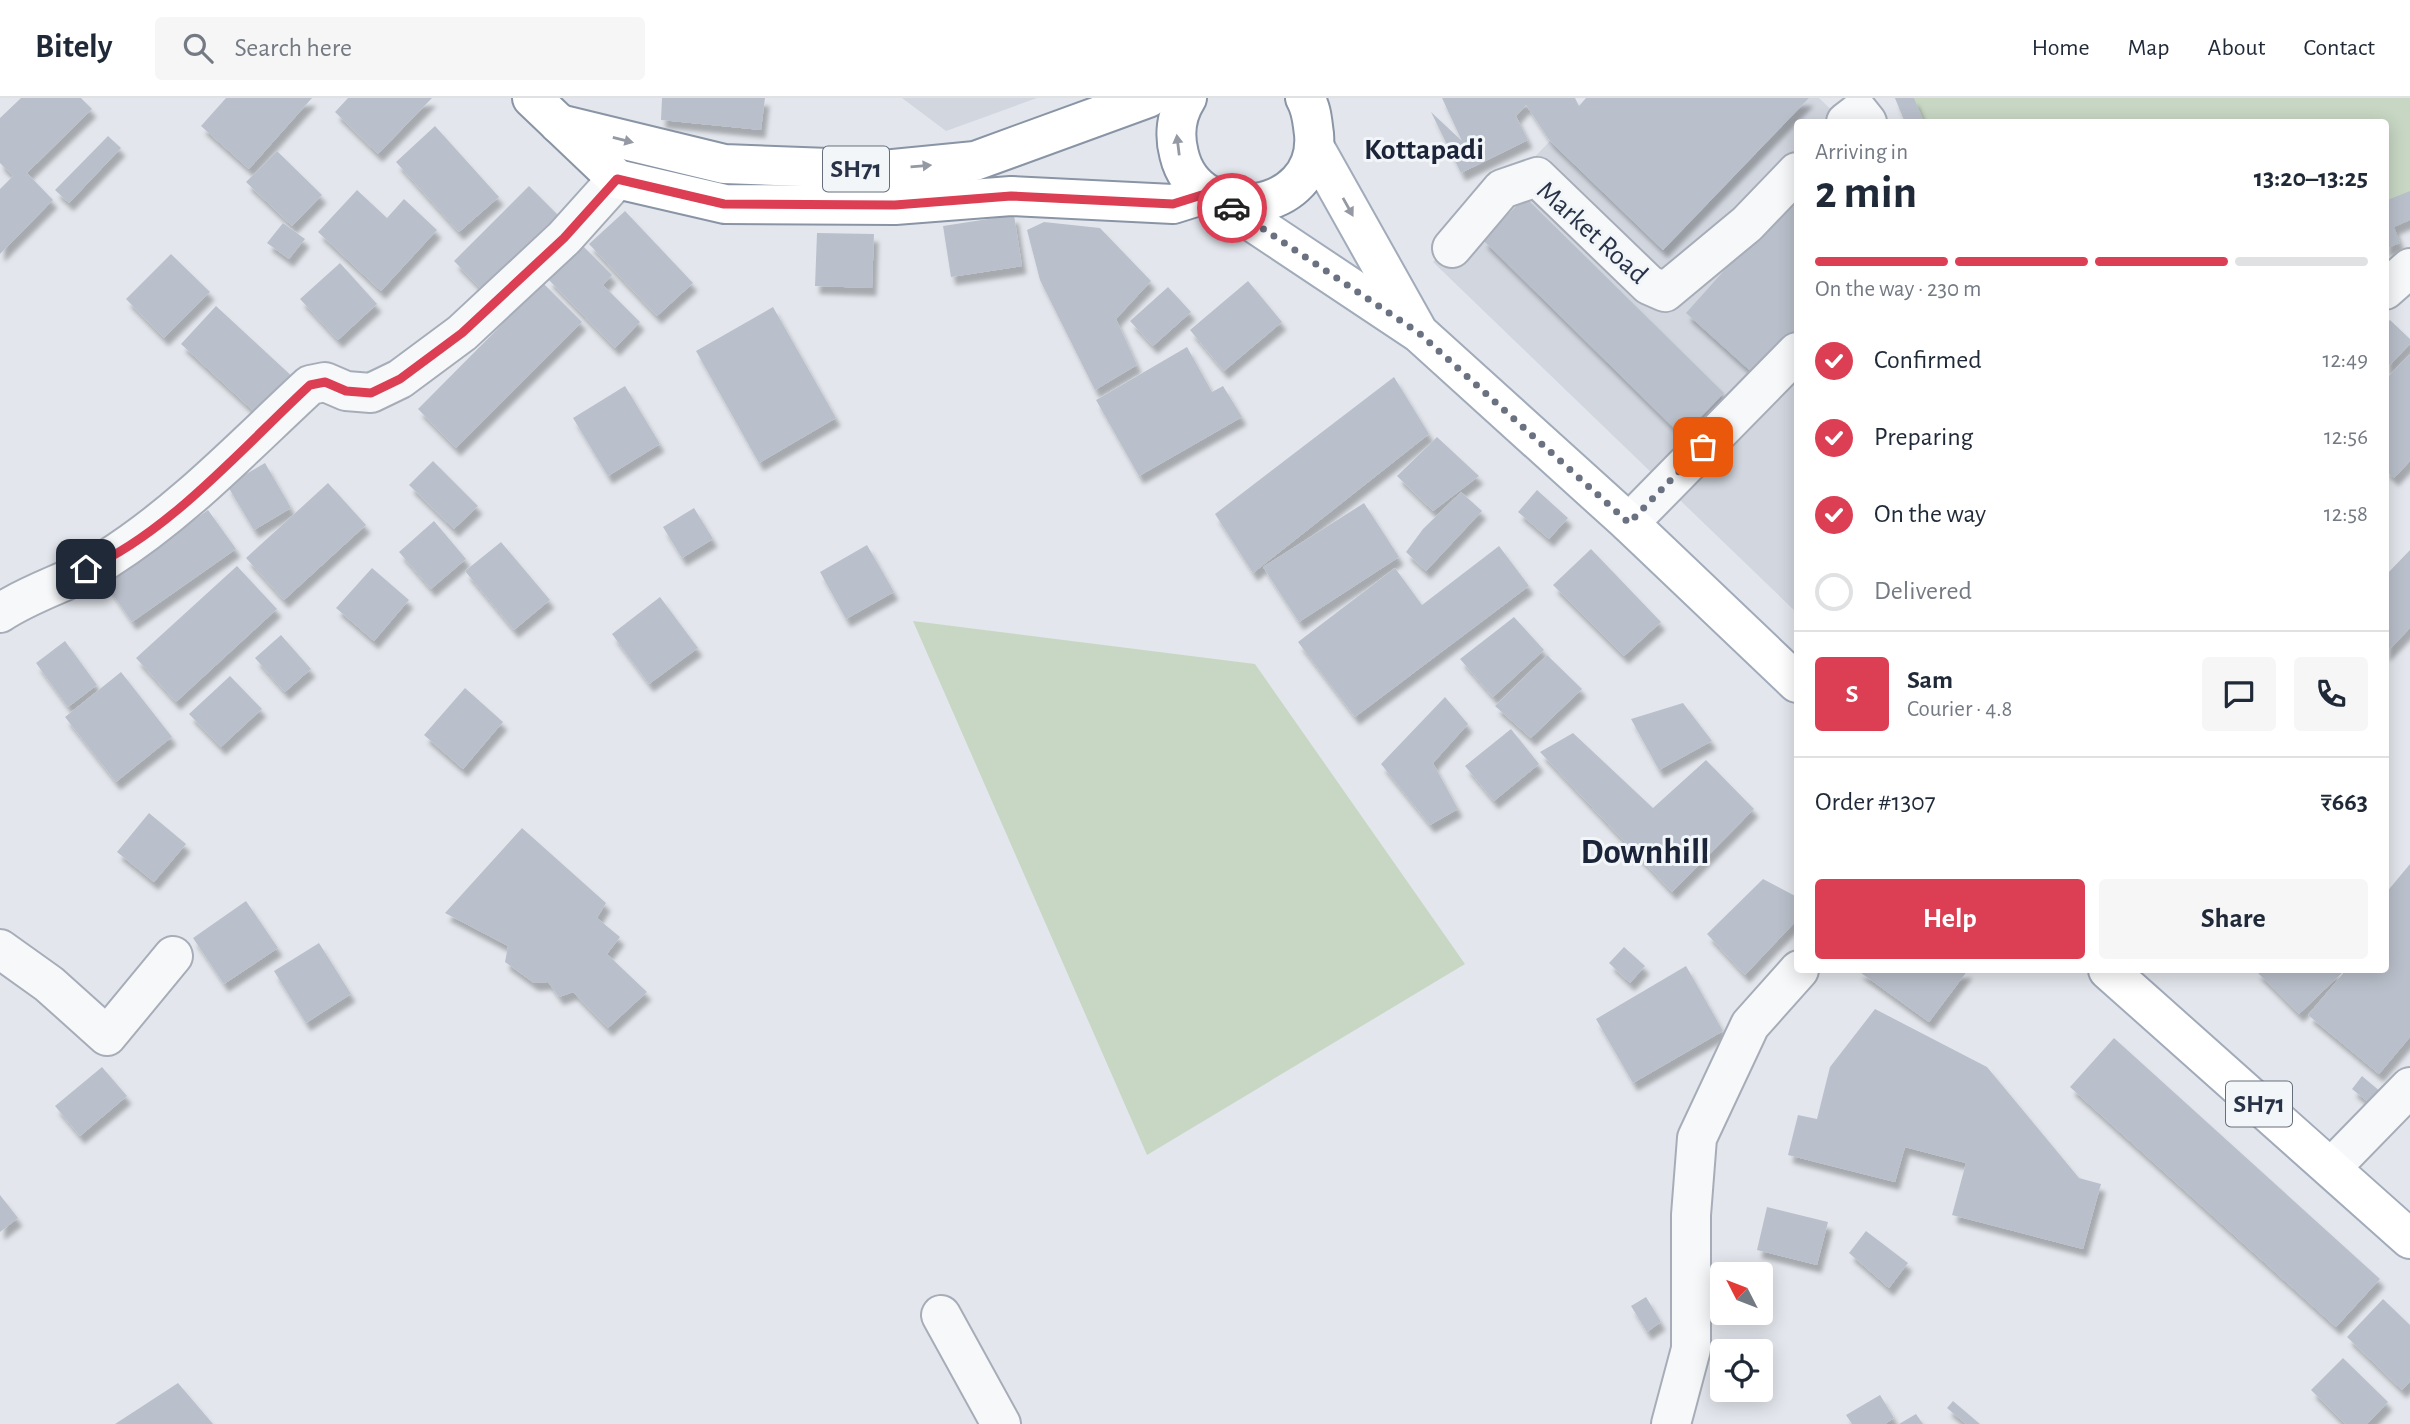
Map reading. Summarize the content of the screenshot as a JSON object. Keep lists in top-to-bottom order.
{
  "streets": {
    "main road": ["SH71"],
    "street": ["Market Road"]
  },
  "districts": ["Kottapadi", "Downhill"],
  "north": "top left",
  "page": {
    "header": "Bitely",
    "search": "Search here",
    "nav": [
      "Home",
      "Map",
      "About",
      "Contact"
    ],
    "heading": ["2 min", "Arriving in", "13:20–13:25"],
    "panel": [
      "Sam",
      "Courier · 4.8",
      "Order #1307",
      "₹663"
    ],
    "bar": "On the way · 230 m",
    "list": [
      ["Confirmed", "12:49"],
      ["Preparing", "12:56"],
      ["On the way", "12:58"],
      "Delivered"
    ],
    "round": "S",
    "buttons": ["Help", "Share"]
  }
}
